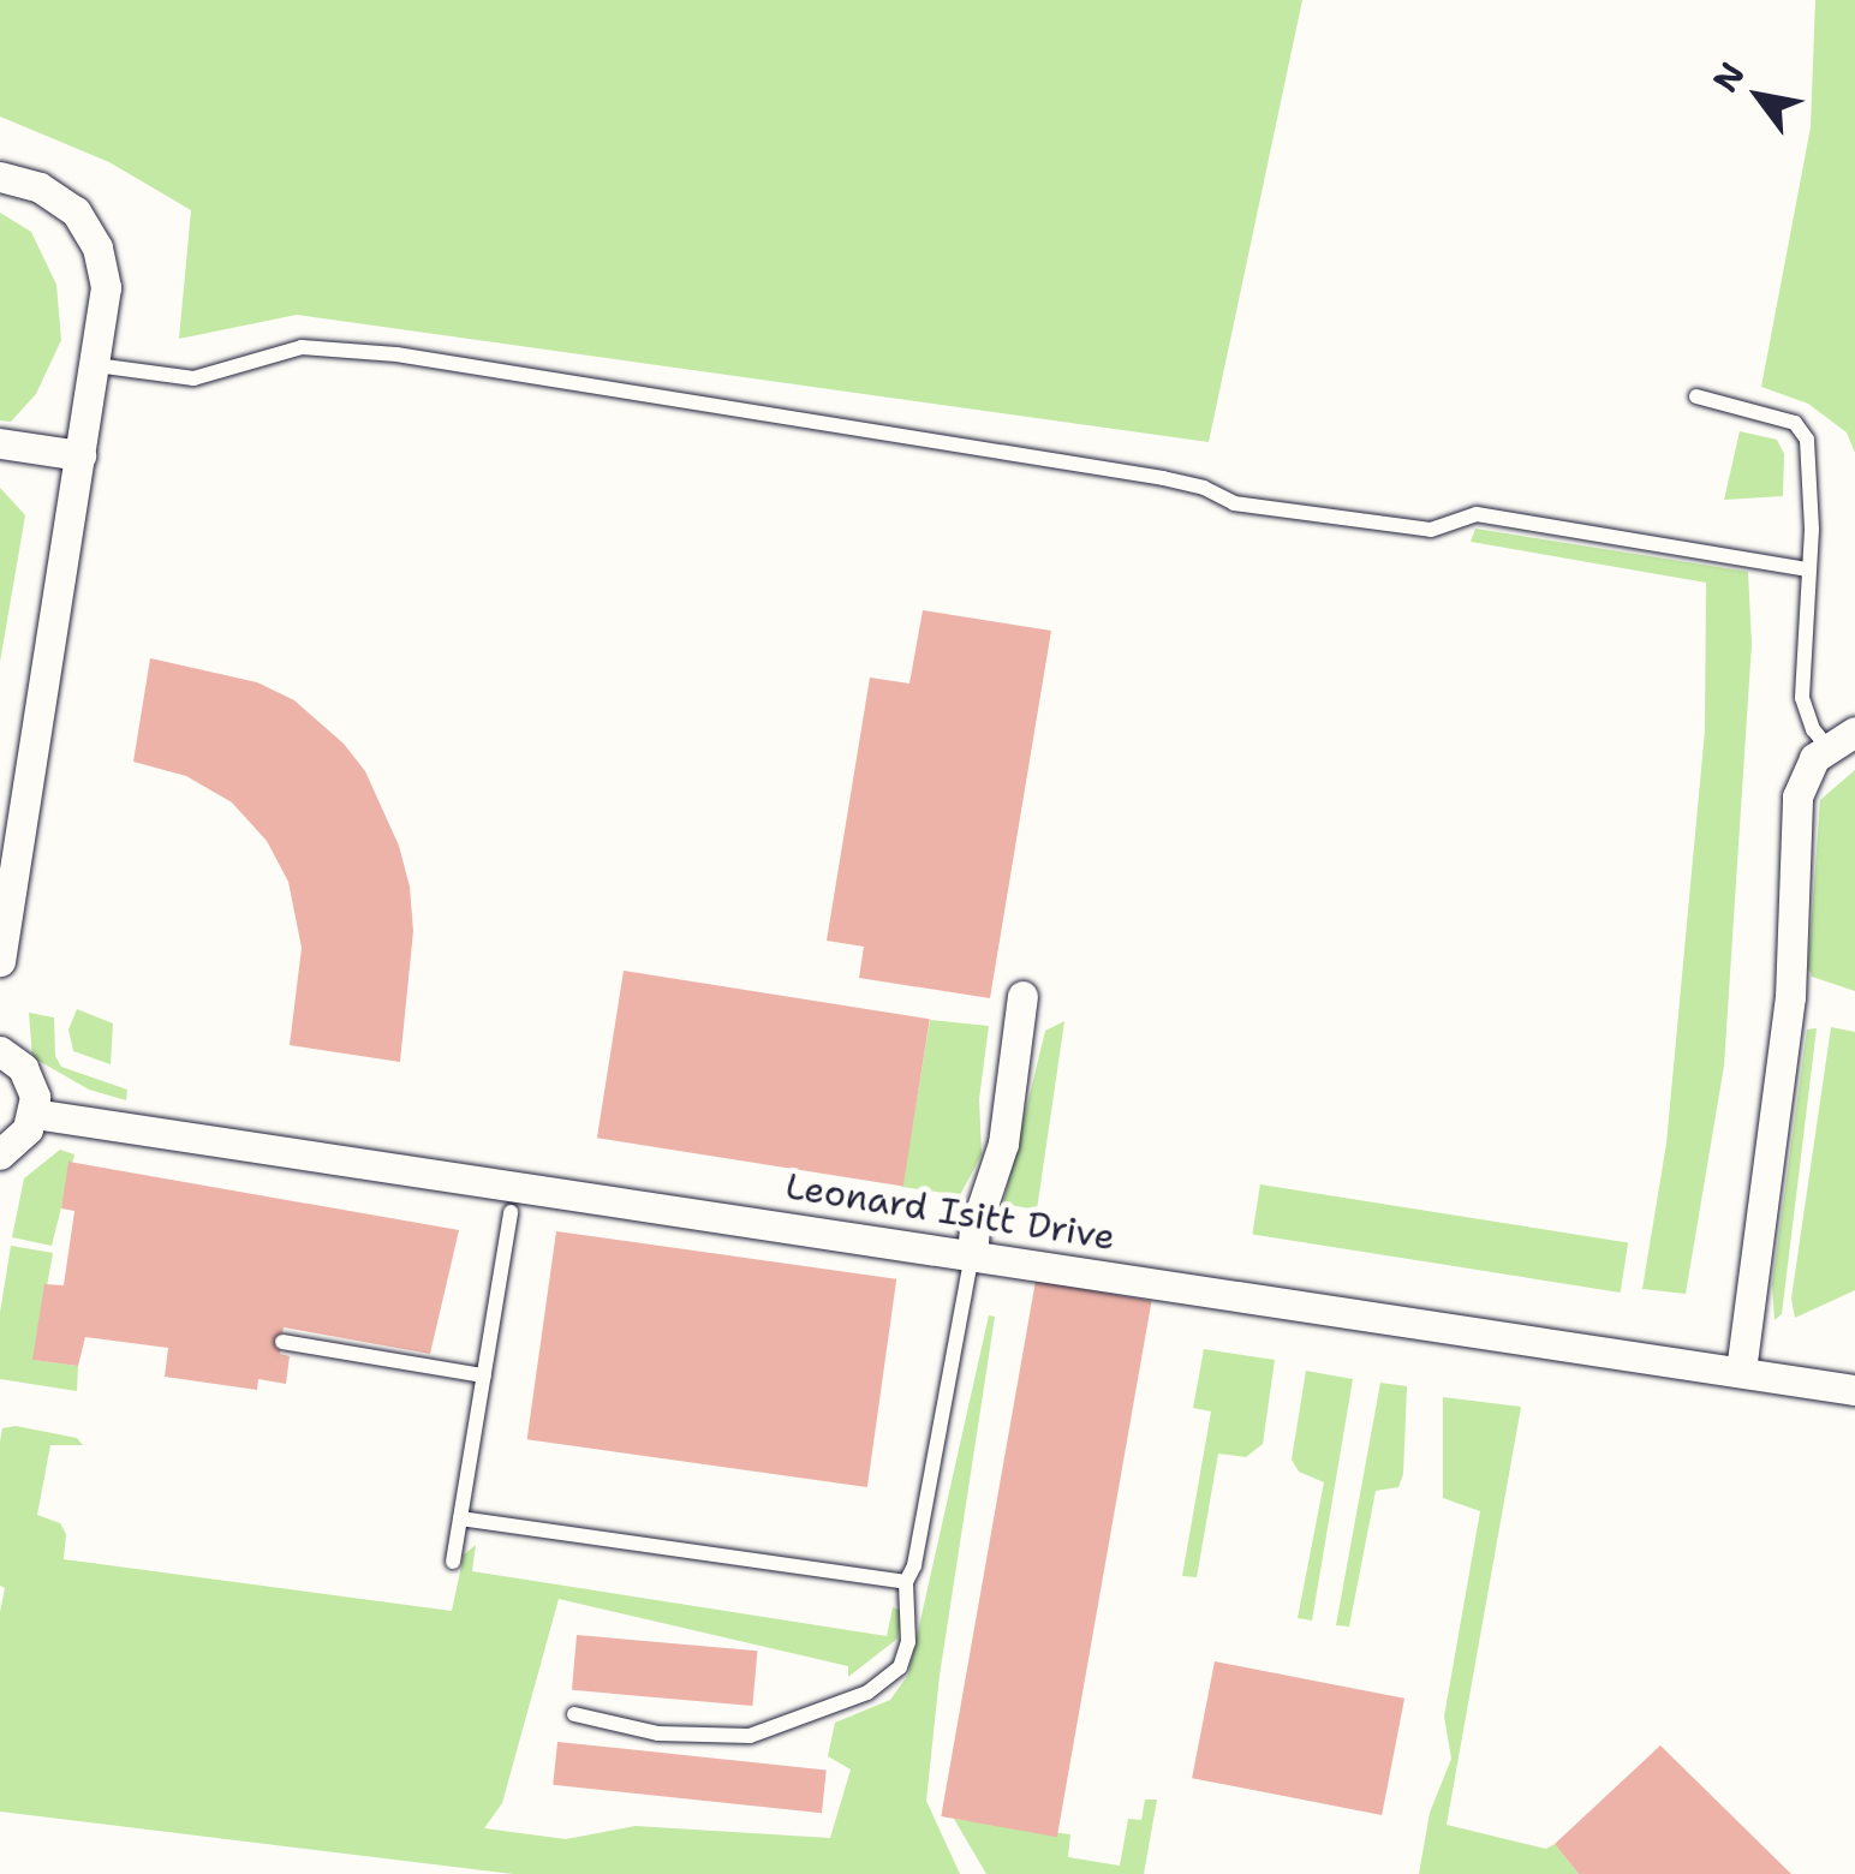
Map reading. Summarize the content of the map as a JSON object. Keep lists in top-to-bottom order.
{
  "streets": {
    "street": ["Leonard Isitt Drive"]
  },
  "north": "top left"
}
